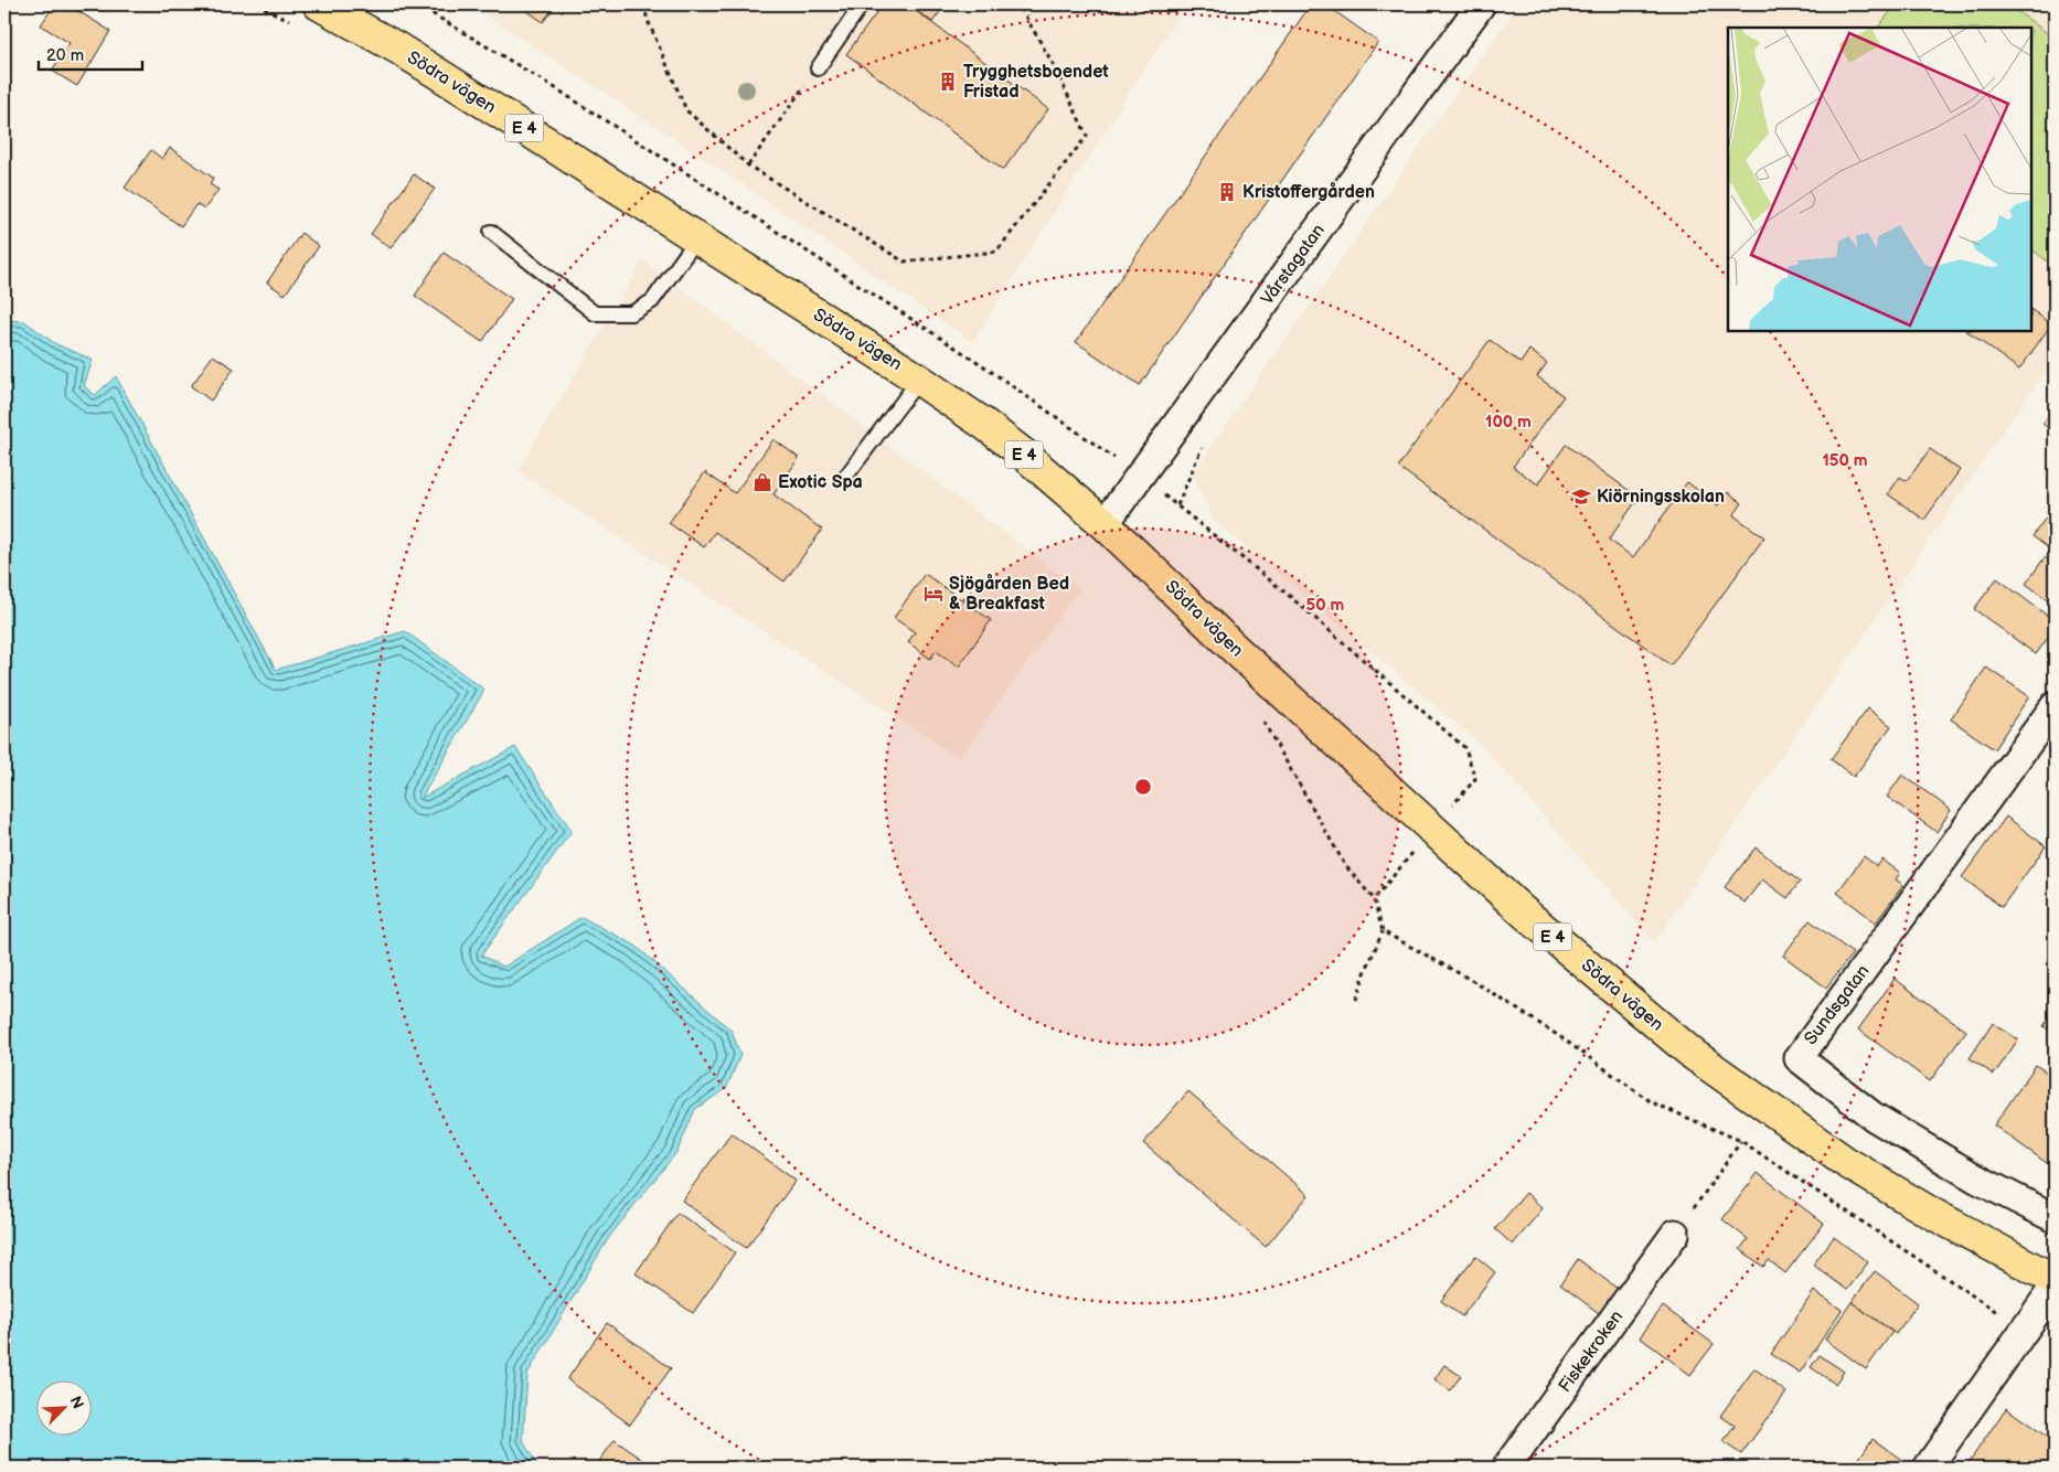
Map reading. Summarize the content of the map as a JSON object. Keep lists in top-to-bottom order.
{
  "streets": {
    "highway": ["Södra vägen", "E 4"],
    "street": ["Vårstagatan", "Sundsgatan", "Fiskekroken"]
  },
  "crossings": [
    ["Södra vägen", "Vårstagatan"]
  ],
  "places": {
    "building": ["Trygghetsboendet Fristad", "Kristoffergården"],
    "shop": ["Exotic Spa"],
    "school or university": ["Kiörningsskolan"],
    "hotel": ["Sjögården Bed & Breakfast"]
  },
  "scale_bar": "20 m",
  "north": "top right",
  "rings": ["100 m", "150 m", "50 m"]
}
